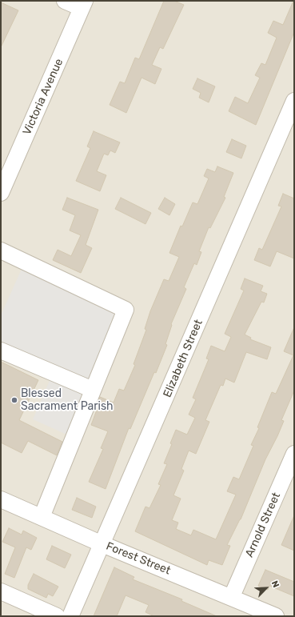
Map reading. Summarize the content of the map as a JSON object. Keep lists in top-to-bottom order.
{
  "streets": {
    "street": [
      "Victoria Avenue",
      "Elizabeth Street",
      "Arnold Street",
      "Forest Street"
    ]
  },
  "crossings": [
    ["Elizabeth Street", "Forest Street"],
    ["Arnold Street", "Forest Street"]
  ],
  "places": ["Blessed Sacrament Parish"],
  "north": "top right"
}
